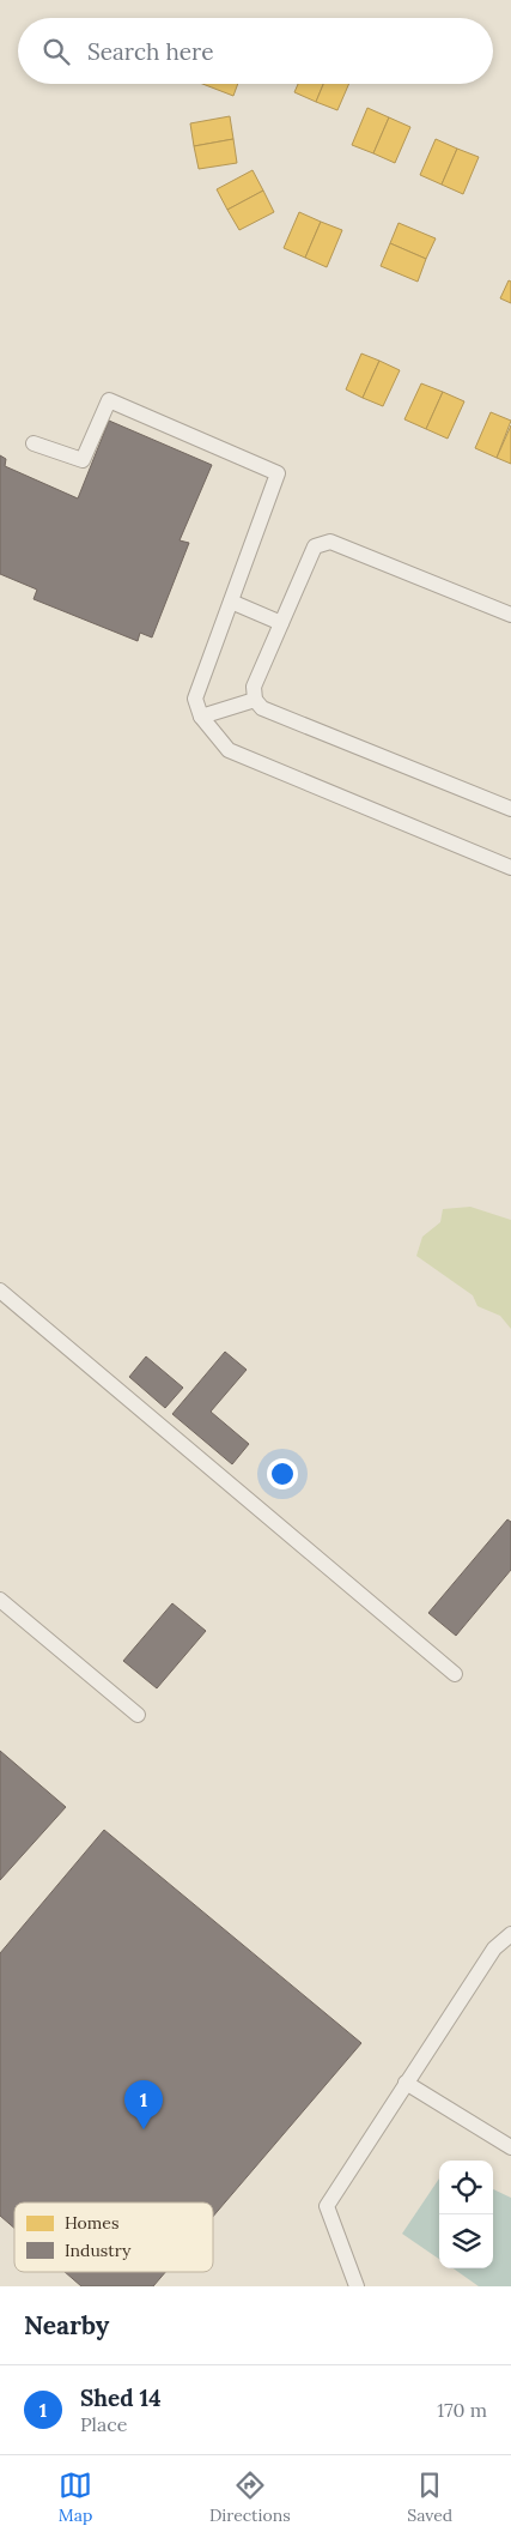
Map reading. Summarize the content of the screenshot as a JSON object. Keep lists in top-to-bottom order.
{
  "legend": ["Homes", "Industry"],
  "page": {
    "search": "Search here",
    "pins": "1",
    "heading": "Nearby",
    "list": [
      {
        "mark": "1",
        "name": "Shed 14",
        "note": "Place",
        "value": "170 m"
      }
    ],
    "nav": ["Map", "Directions", "Saved"]
  }
}
